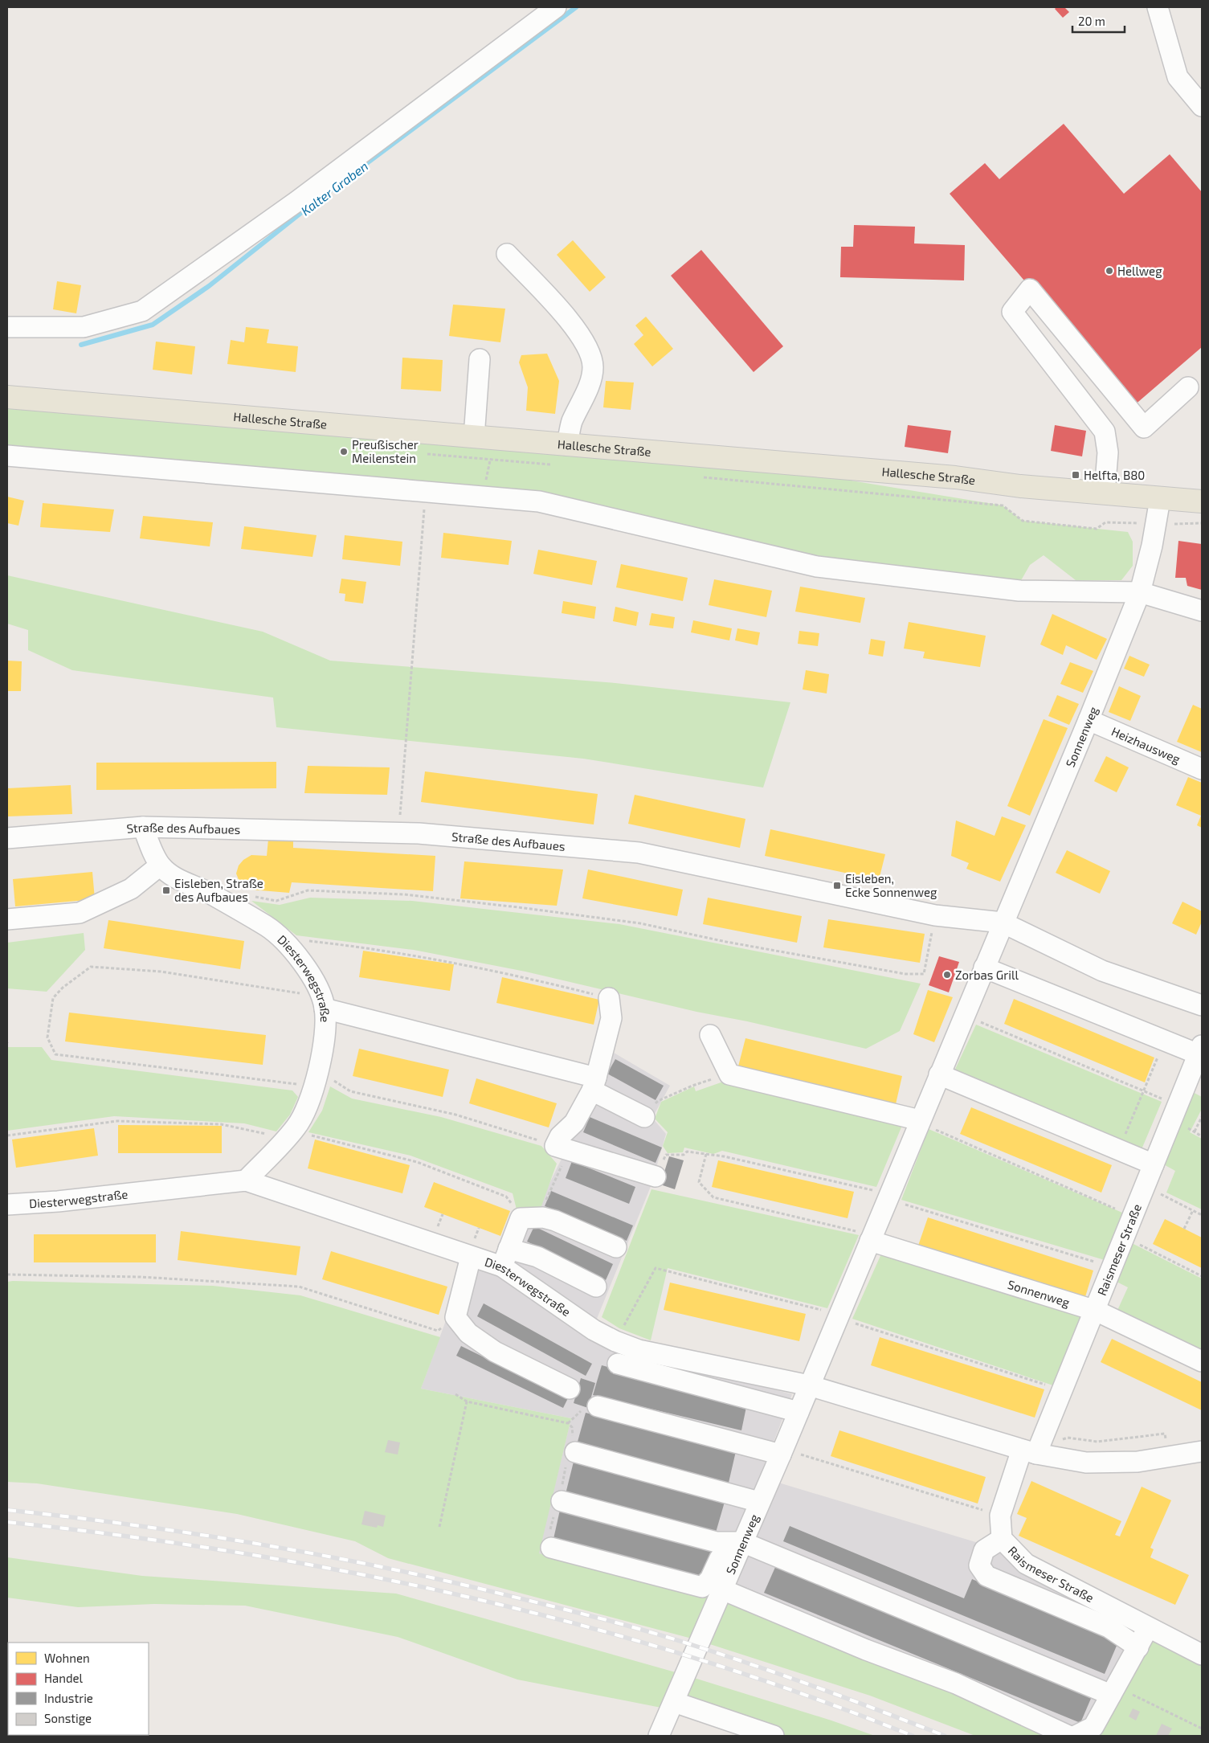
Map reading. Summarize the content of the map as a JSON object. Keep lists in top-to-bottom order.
{
  "streets": {
    "main road": ["Hallesche Straße"],
    "street": [
      "Sonnenweg",
      "Heizhausweg",
      "Straße des Aufbaues",
      "Diesterwegstraße",
      "Raismeser Straße"
    ]
  },
  "crossings": [
    ["Hallesche Straße", "Sonnenweg"],
    ["Sonnenweg", "Heizhausweg"],
    ["Sonnenweg", "Straße des Aufbaues"],
    ["Sonnenweg", "Diesterwegstraße"],
    ["Sonnenweg", "Raismeser Straße"],
    ["Straße des Aufbaues", "Diesterwegstraße"]
  ],
  "water": ["Kalter Graben"],
  "places": {
    "other": ["Hellweg", "Preußischer Meilenstein", "Zorbas Grill"],
    "transit": ["Helfta, B80", "Eisleben, Ecke Sonnenweg", "Eisleben, Straße des Aufbaues"]
  },
  "legend": [
    "Wohnen",
    "Handel",
    "Industrie",
    "Sonstige"
  ],
  "scale_bar": "20 m"
}
